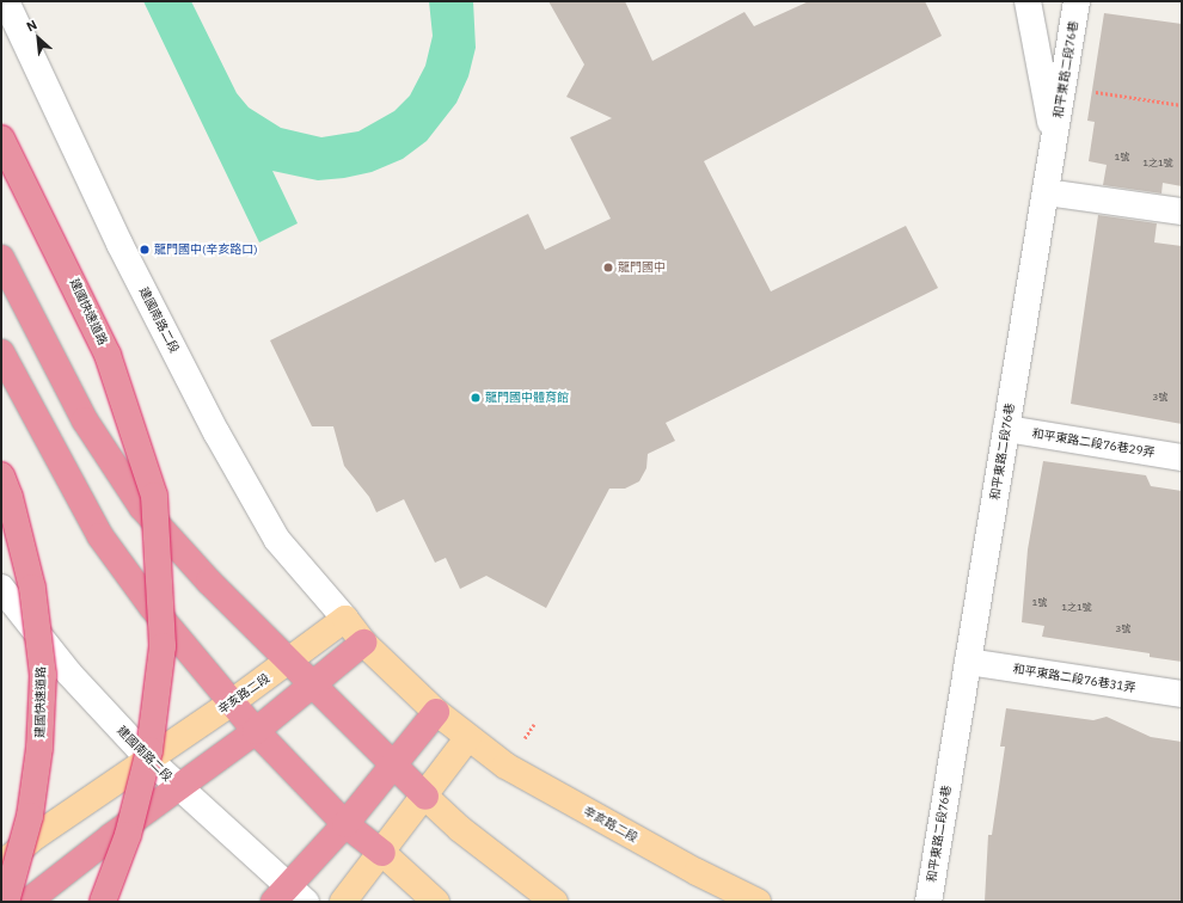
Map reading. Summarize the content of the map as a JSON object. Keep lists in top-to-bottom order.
{
  "streets": {
    "highway": ["建國快速道路"],
    "main road": ["辛亥路二段"],
    "street": [
      "和平東路二段76巷",
      "建國南路二段",
      "和平東路二段76巷29弄",
      "和平東路二段76巷31弄"
    ]
  },
  "crossings": [
    ["和平東路二段76巷", "和平東路二段76巷29弄"],
    ["和平東路二段76巷", "和平東路二段76巷31弄"],
    ["建國南路二段", "辛亥路二段"]
  ],
  "places": ["龍門國中(辛亥路口)", "龍門國中", "龍門國中體育館"],
  "house_numbers": [
    "1號",
    "1之1號",
    "3號",
    "1號",
    "1之1號",
    "3號"
  ],
  "north": "top left"
}
